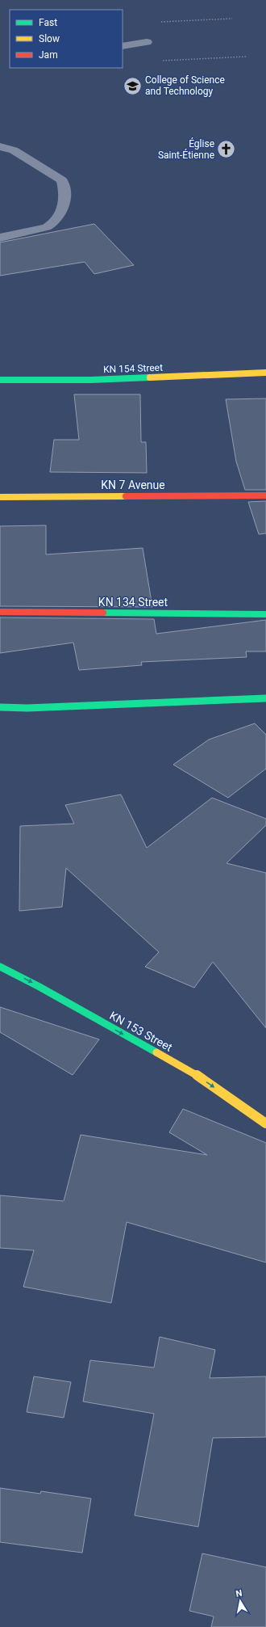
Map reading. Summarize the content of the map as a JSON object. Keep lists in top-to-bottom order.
{
  "streets": {
    "street": [
      "KN 154 Street",
      "KN 7 Avenue",
      "KN 134 Street",
      "KN 153 Street"
    ]
  },
  "one_way": ["KN 153 Street"],
  "places": {
    "school or university": ["College of Science and Technology"],
    "church": ["Église Saint-Étienne"]
  },
  "legend": ["Fast", "Slow", "Jam"],
  "north": "top"
}
